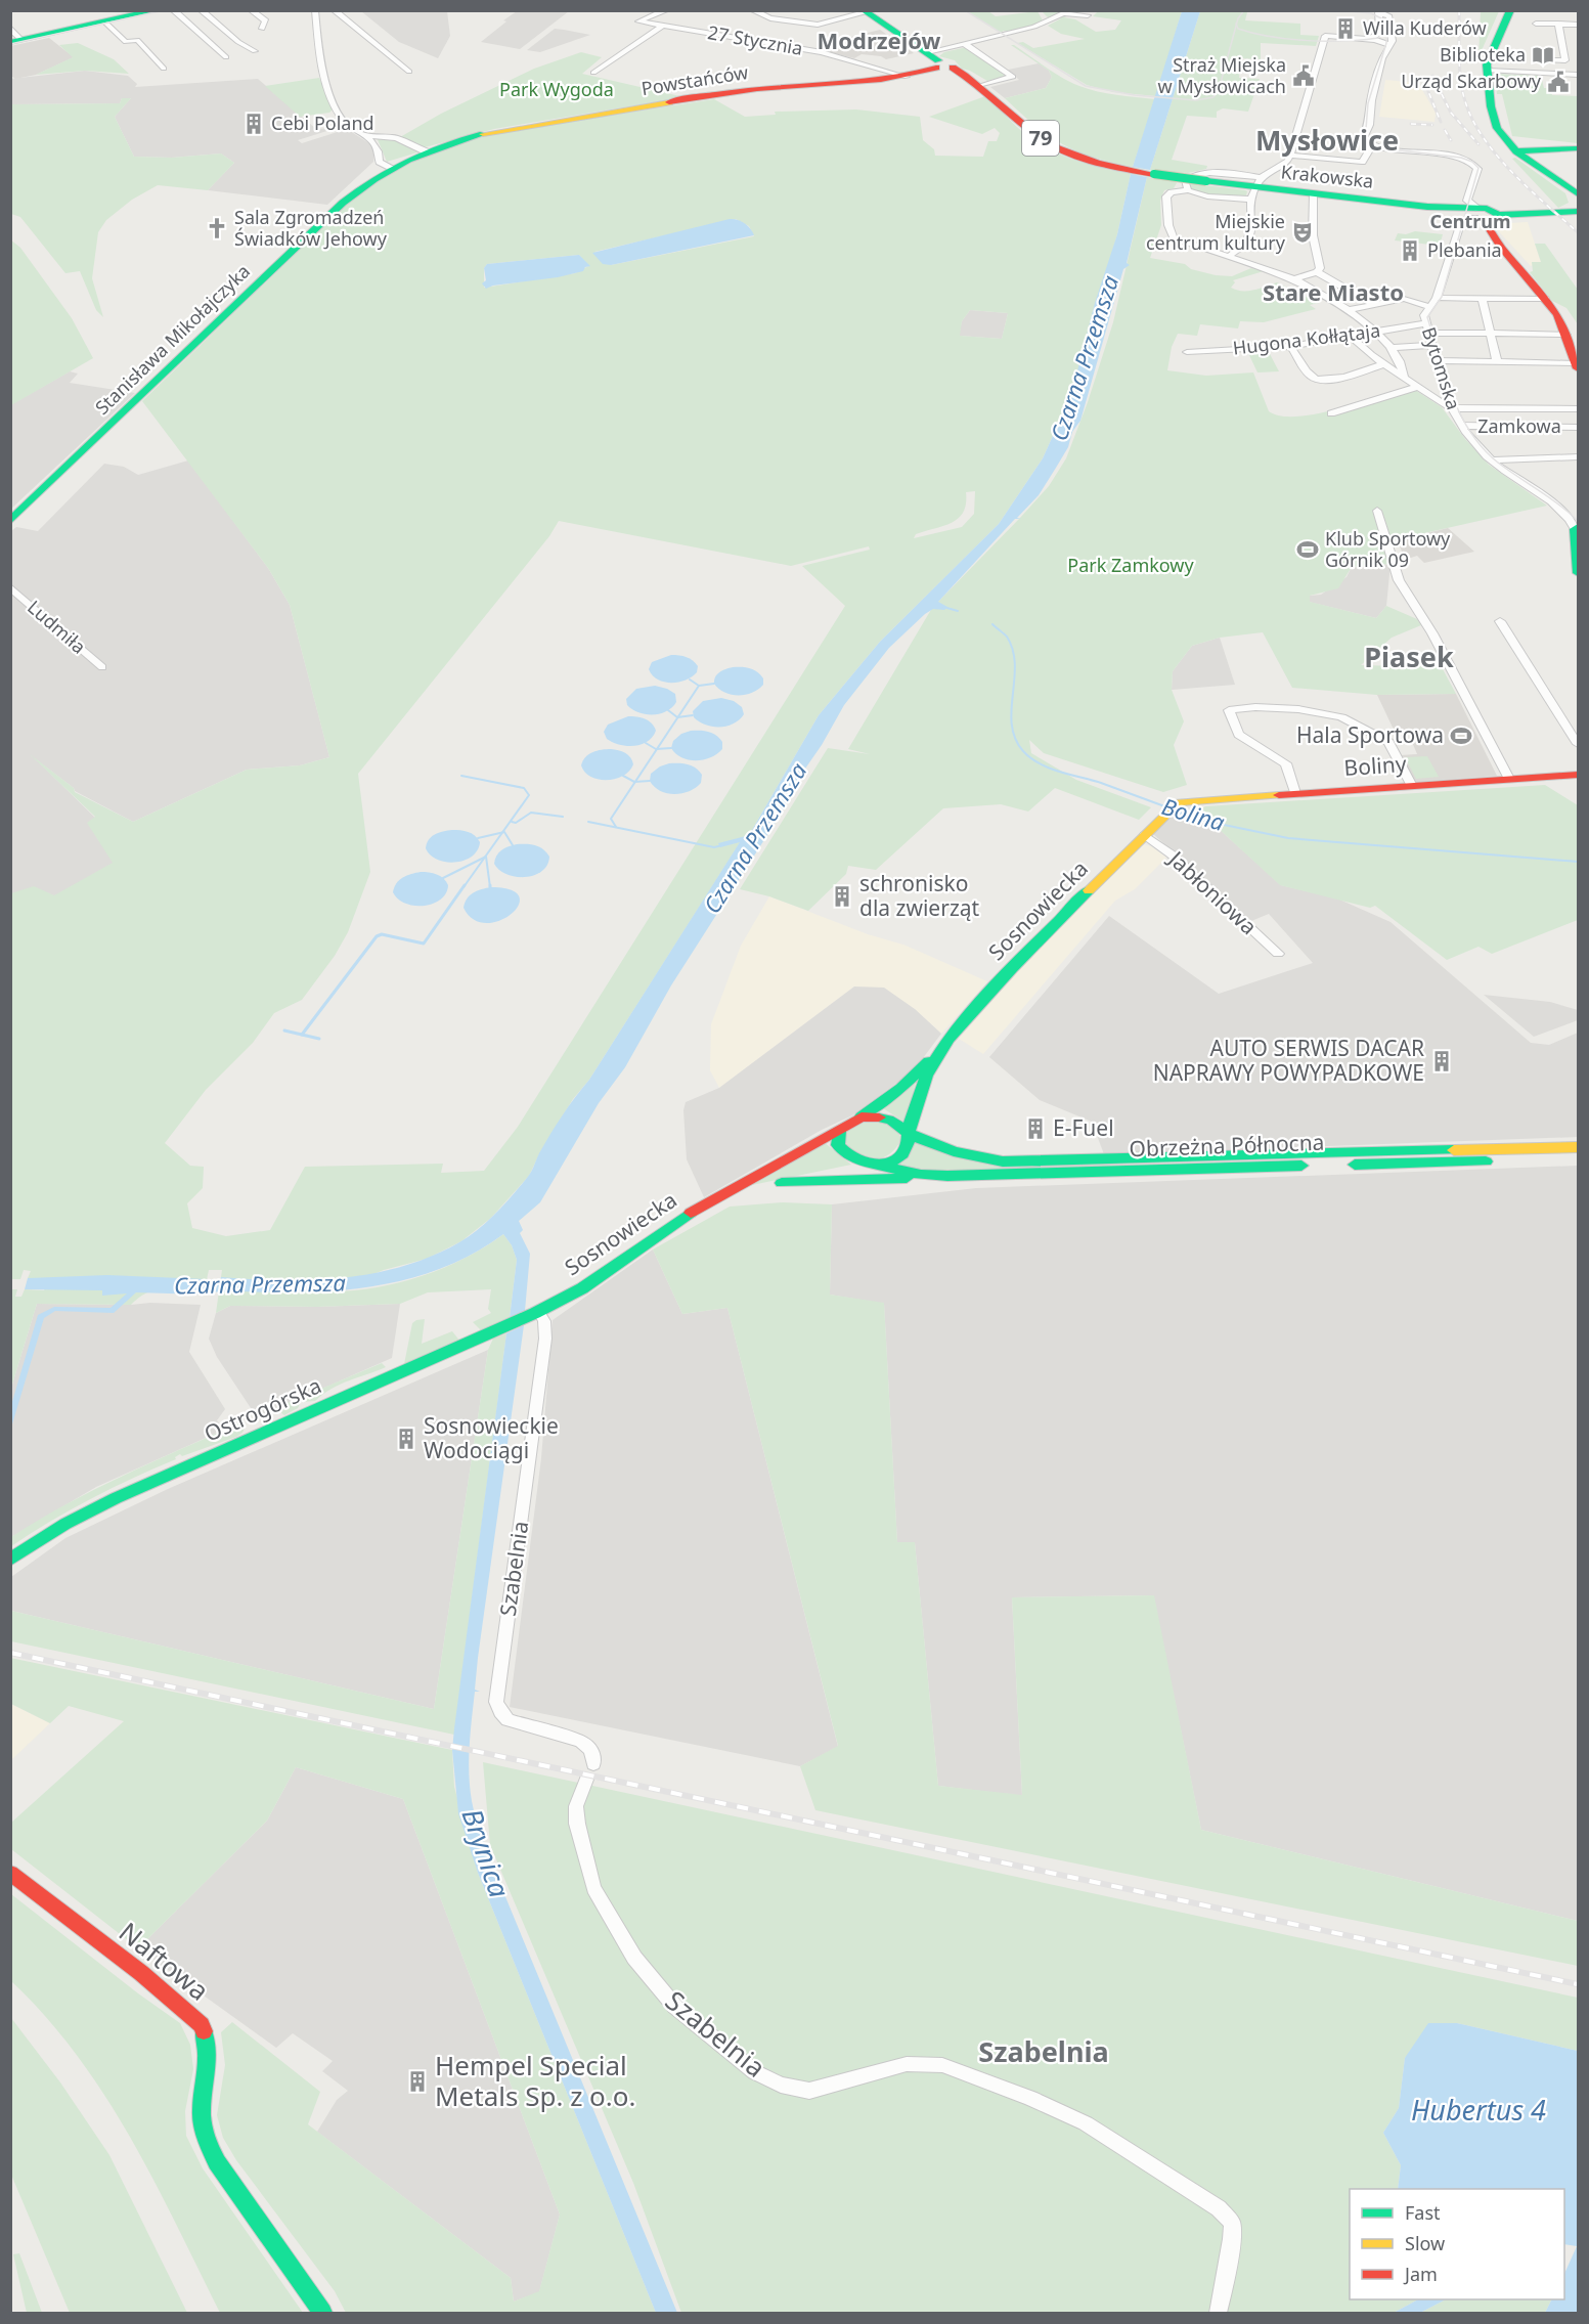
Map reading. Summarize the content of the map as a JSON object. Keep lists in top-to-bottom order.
{
  "streets": {
    "street": [
      "27 Stycznia",
      "Powstańców",
      "79",
      "Krakowska",
      "Stanisława Mikołajczyka",
      "Hugona Kołłątaja",
      "Bytomska",
      "Zamkowa",
      "Ludmiła",
      "Boliny",
      "Jabłoniowa",
      "Sosnowiecka",
      "Obrzeżna Północna",
      "Ostrogórska",
      "Szabelnia",
      "Naftowa"
    ]
  },
  "crossings": [
    ["27 Stycznia", "Powstańców"],
    ["Powstańców", "79"],
    ["Powstańców", "Stanisława Mikołajczyka"],
    ["79", "Krakowska"],
    ["Hugona Kołłątaja", "Bytomska"],
    ["Bytomska", "Zamkowa"],
    ["Boliny", "Sosnowiecka"],
    ["Jabłoniowa", "Sosnowiecka"],
    ["Sosnowiecka", "Obrzeżna Północna"],
    ["Sosnowiecka", "Ostrogórska"],
    ["Sosnowiecka", "Szabelnia"],
    ["Ostrogórska", "Szabelnia"]
  ],
  "districts": [
    "Modrzejów",
    "Mysłowice",
    "Centrum",
    "Stare Miasto",
    "Piasek",
    "Szabelnia"
  ],
  "water": [
    "Czarna Przemsza",
    "Bolina",
    "Brynica",
    "Hubertus 4"
  ],
  "parks": ["Park Wygoda", "Park Zamkowy"],
  "places": {
    "building": [
      "Willa Kuderów",
      "Cebi Poland",
      "Plebania",
      "schronisko dla zwierząt",
      "AUTO SERWIS DACAR NAPRAWY POWYPADKOWE",
      "E-Fuel",
      "Sosnowieckie Wodociągi",
      "Hempel Special Metals Sp. z o.o."
    ],
    "library": ["Biblioteka"],
    "public building": ["Straż Miejska w Mysłowicach", "Urząd Skarbowy"],
    "church": ["Sala Zgromadzeń Świadków Jehowy"],
    "theatre": ["Miejskie centrum kultury"],
    "sports": ["Klub Sportowy Górnik 09", "Hala Sportowa"]
  },
  "legend": ["Fast", "Slow", "Jam"]
}
